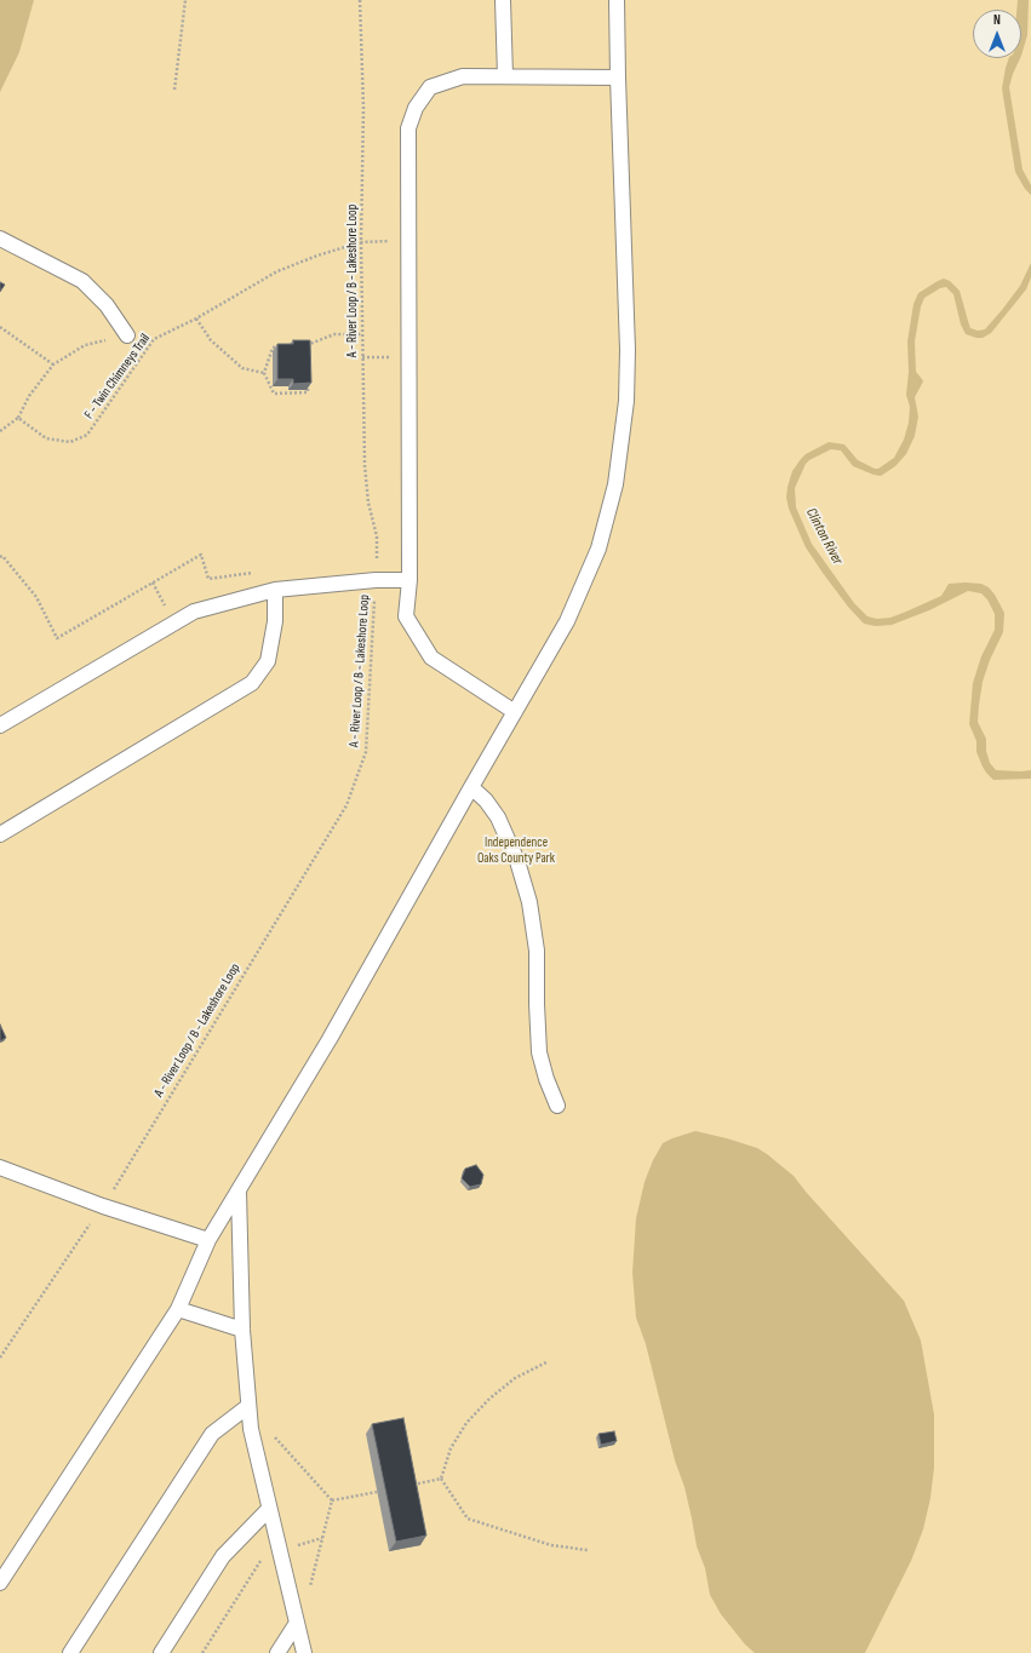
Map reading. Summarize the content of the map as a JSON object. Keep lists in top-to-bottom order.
{
  "streets": {
    "path": ["A - River Loop / B - Lakeshore Loop", "F - Twin Chimneys Trail"]
  },
  "crossings": [
    ["A - River Loop / B - Lakeshore Loop", "F - Twin Chimneys Trail"]
  ],
  "water": ["Clinton River"],
  "parks": ["Independence Oaks County Park"],
  "north": "top"
}
